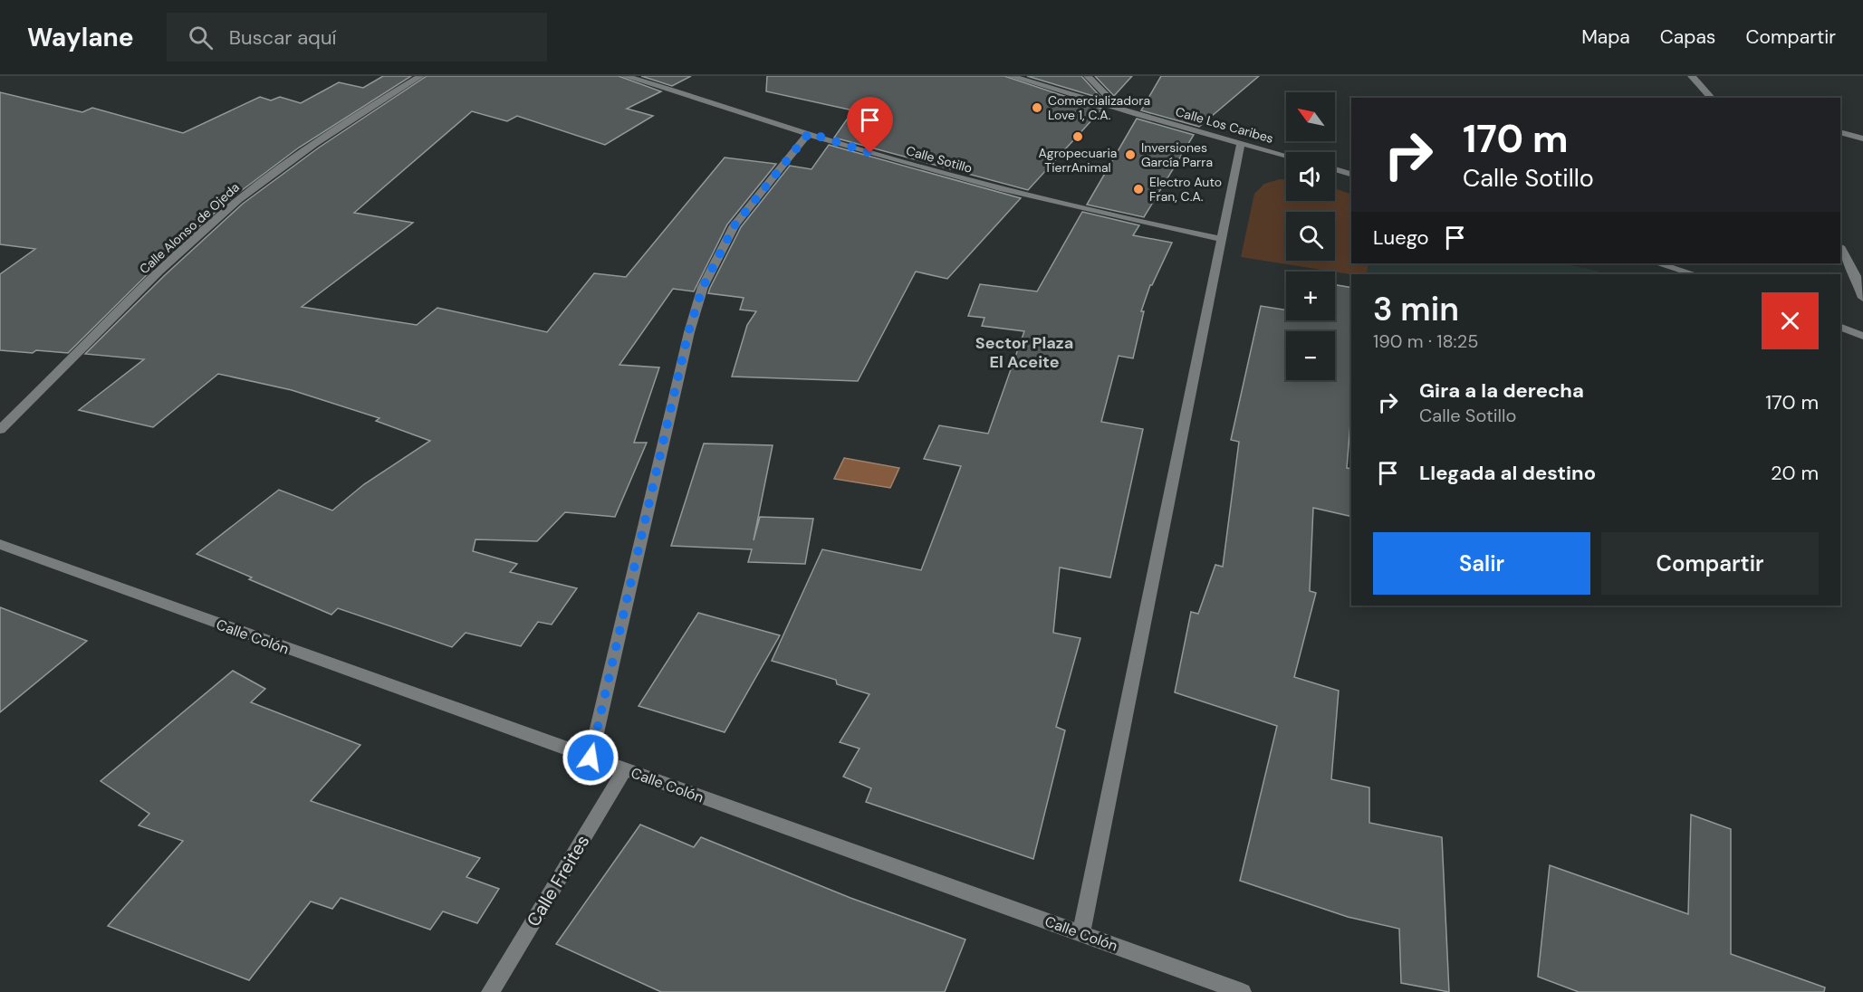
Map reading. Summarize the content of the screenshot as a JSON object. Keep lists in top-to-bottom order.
{
  "streets": {
    "street": [
      "Calle Los Caribes",
      "Calle Sotillo",
      "Calle Alonso de Ojeda",
      "Calle Colón",
      "Calle Freites"
    ]
  },
  "crossings": [
    ["Calle Colón", "Calle Freites"]
  ],
  "districts": ["Sector Plaza El Aceite"],
  "places": [
    "Comercializadora Love 1, C.A.",
    "Agropecuaria TierrAnimal",
    "Inversiones García Parra",
    "Electro Auto Fran, C.A."
  ],
  "north": "top left",
  "page": {
    "header": "Waylane",
    "search": "Buscar aquí",
    "nav": ["Mapa", "Capas", "Compartir"],
    "map_buttons": ["+", "−"],
    "turn": ["170 m", "Calle Sotillo"],
    "then": "Luego",
    "heading": ["3 min", "190 m · 18:25"],
    "list": [
      {
        "name": "Gira a la derecha",
        "note": "Calle Sotillo",
        "value": "170 m"
      },
      {
        "name": "Llegada al destino",
        "value": "20 m"
      }
    ],
    "buttons": ["Salir", "Compartir"]
  }
}
